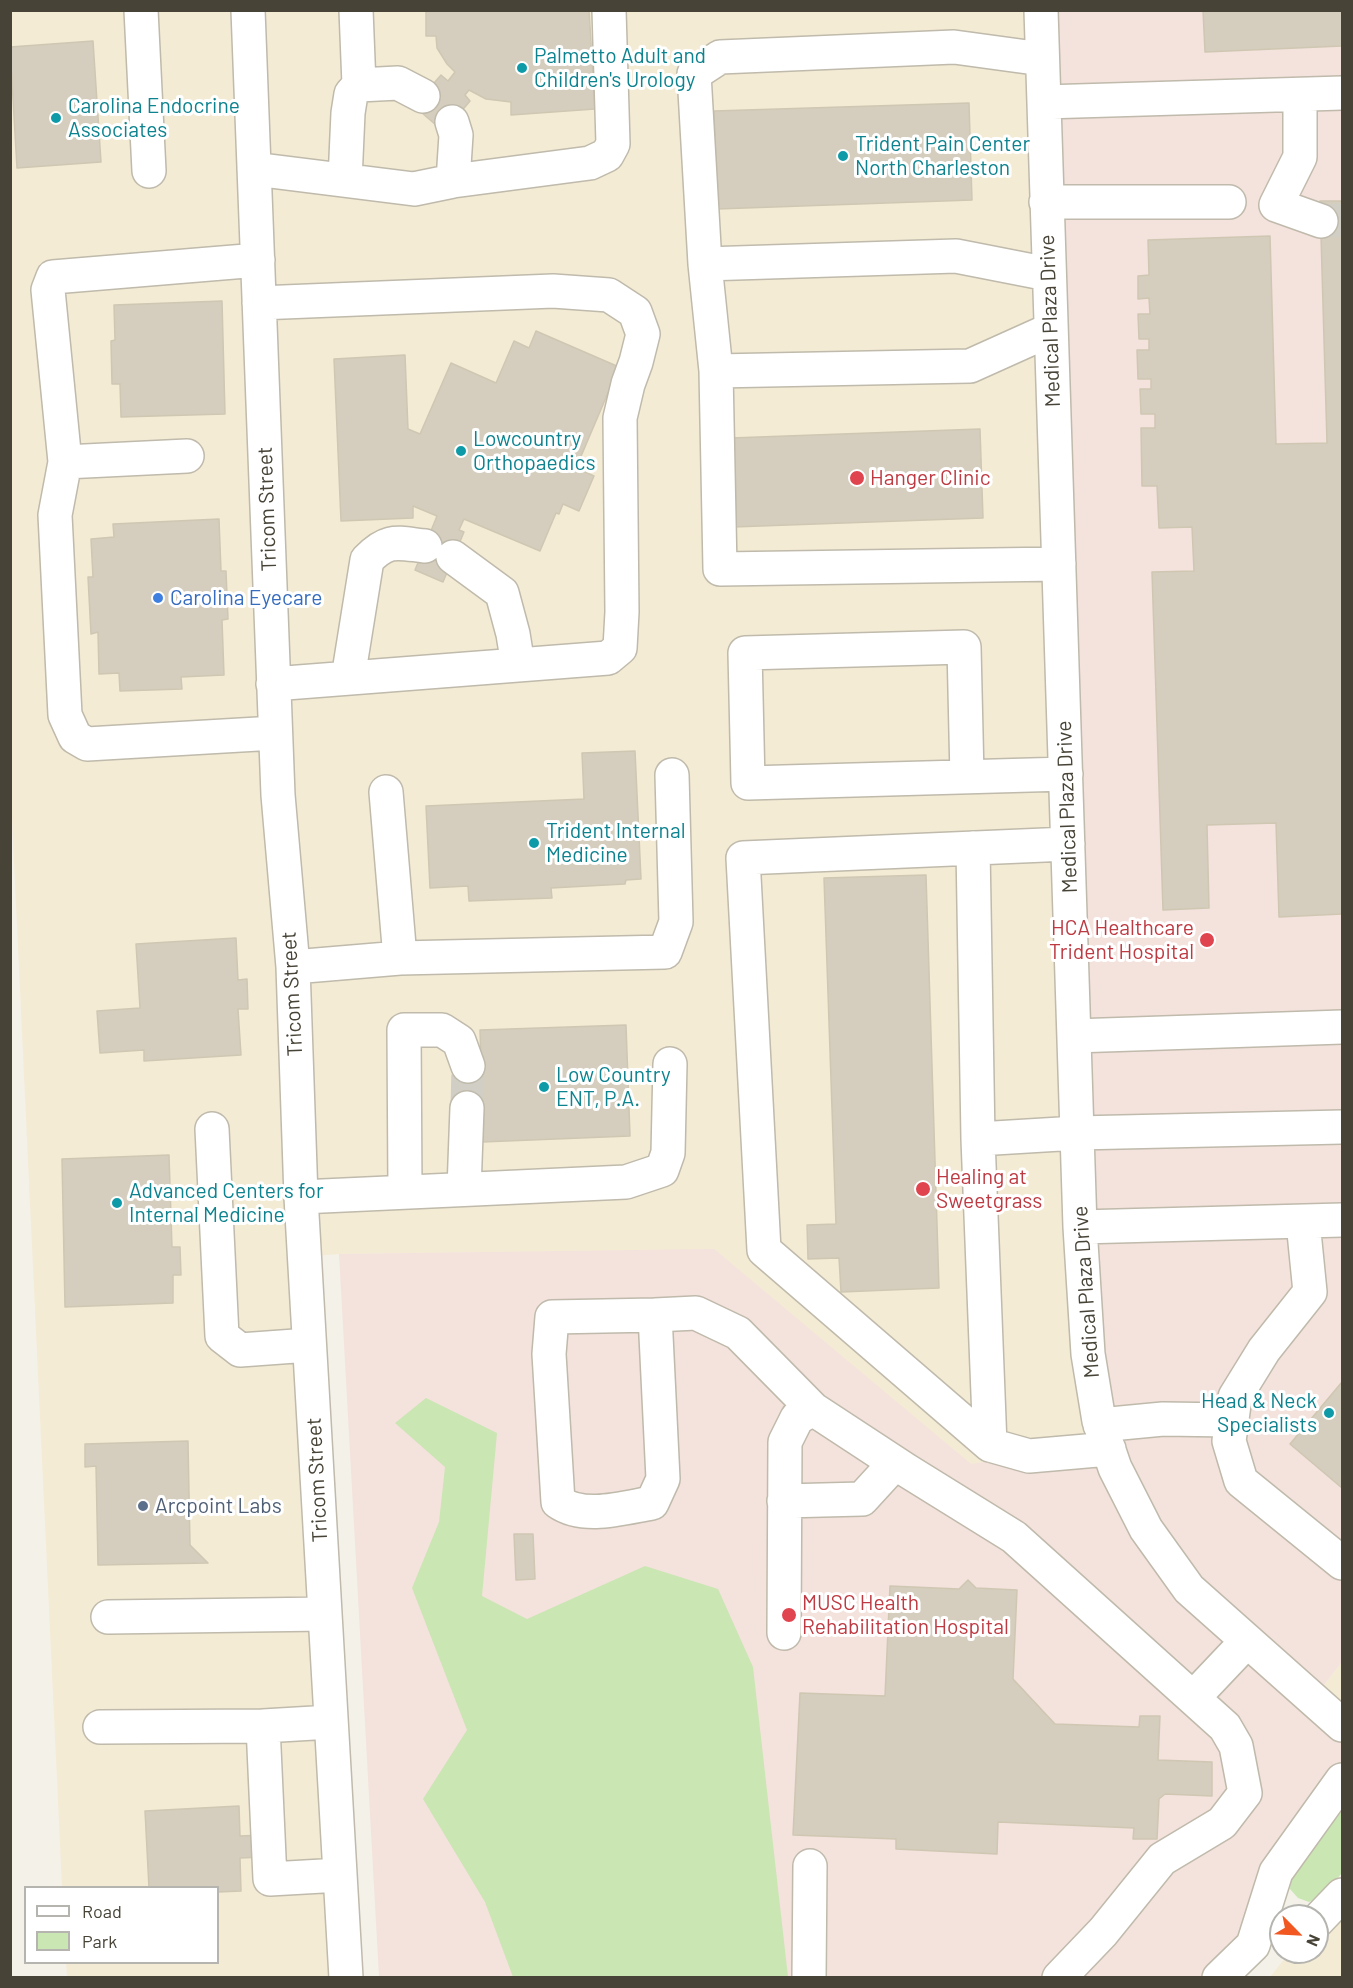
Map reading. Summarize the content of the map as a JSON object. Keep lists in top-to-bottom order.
{
  "streets": {
    "street": ["Medical Plaza Drive", "Tricom Street"]
  },
  "places": [
    "Palmetto Adult and Children's Urology",
    "Carolina Endocrine Associates",
    "Trident Pain Center North Charleston",
    "Lowcountry Orthopaedics",
    "Hanger Clinic",
    "Carolina Eyecare",
    "Trident Internal Medicine",
    "HCA Healthcare Trident Hospital",
    "Low Country ENT, P.A.",
    "Healing at Sweetgrass",
    "Advanced Centers for Internal Medicine",
    "Head & Neck Specialists",
    "Arcpoint Labs",
    "MUSC Health Rehabilitation Hospital"
  ],
  "legend": ["Road", "Park"],
  "north": "bottom right"
}
